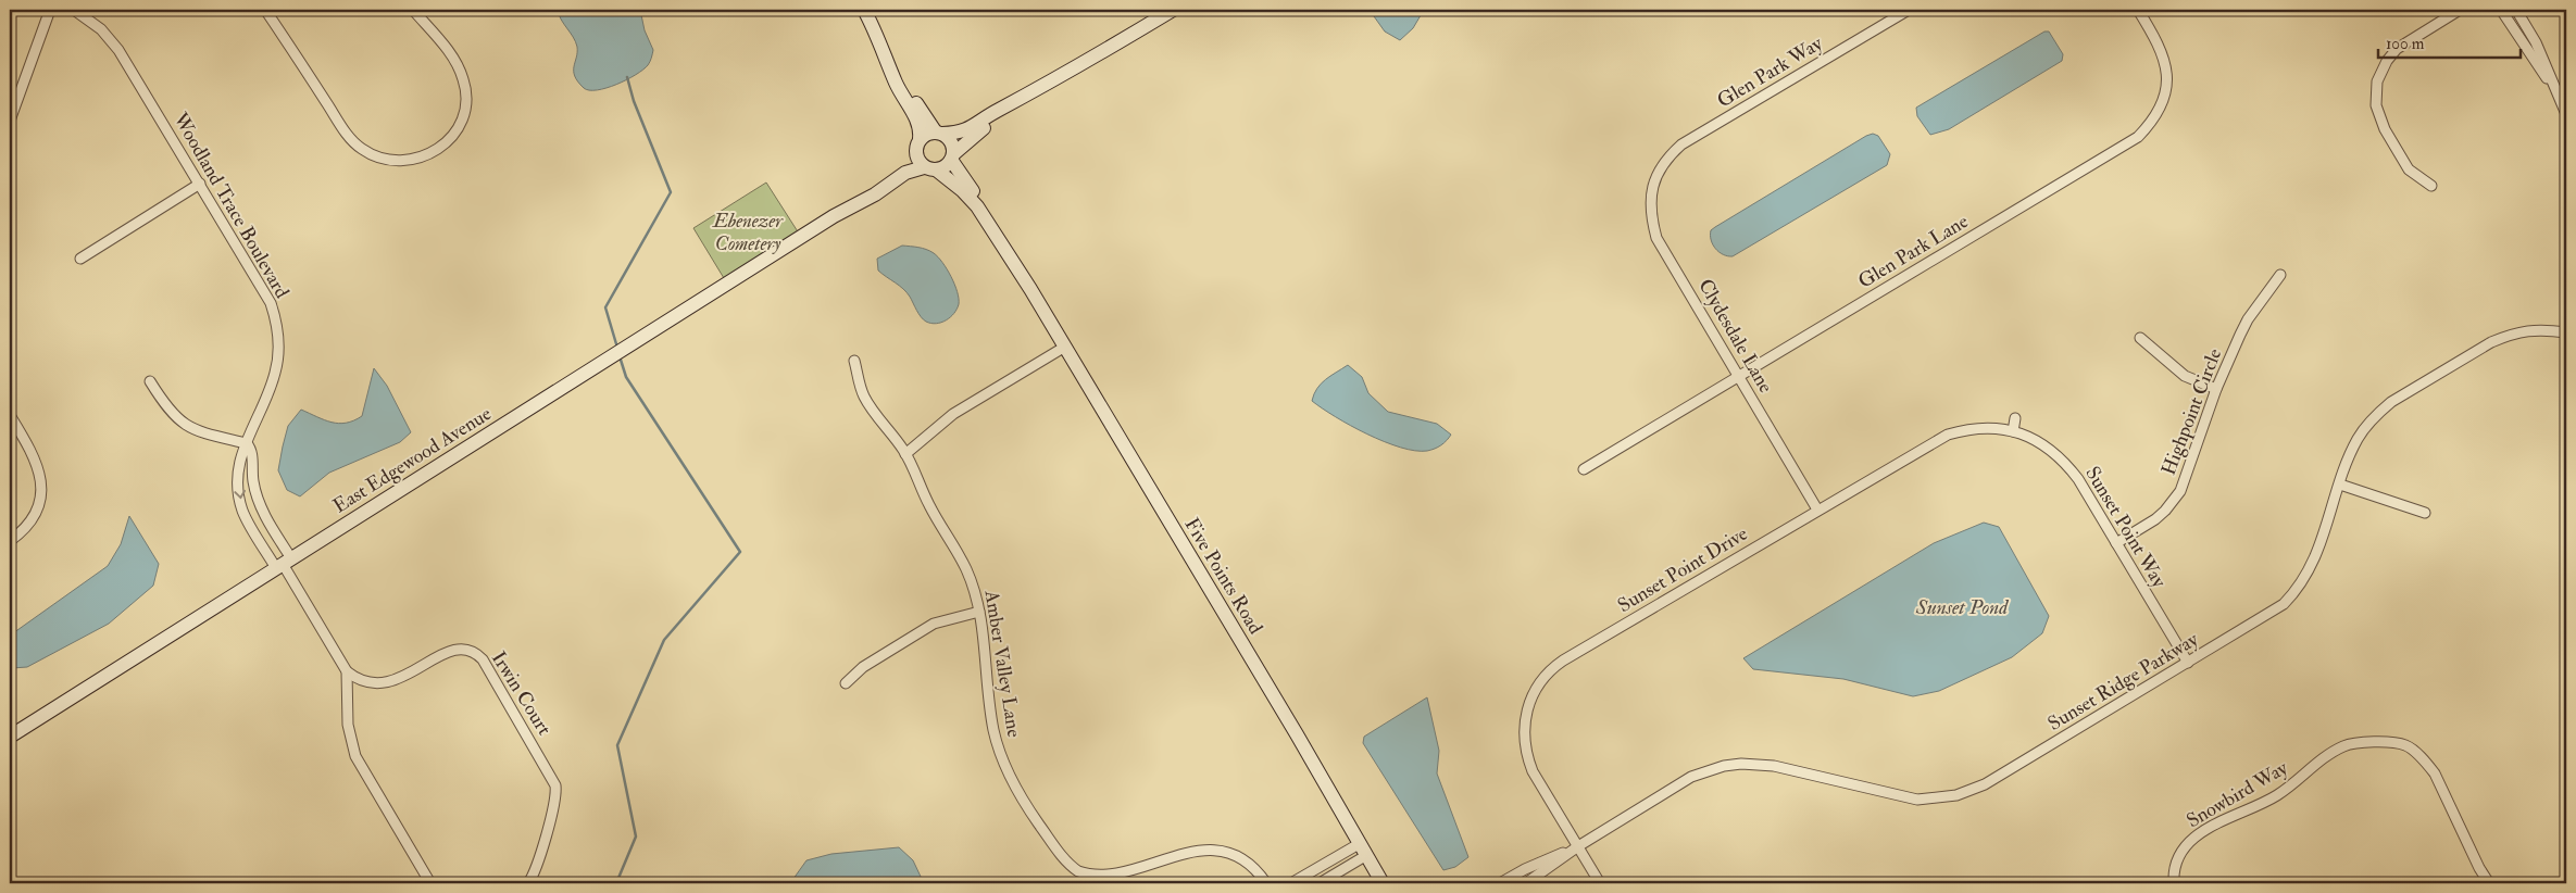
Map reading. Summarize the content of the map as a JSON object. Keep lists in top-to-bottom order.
{
  "streets": {
    "main road": ["East Edgewood Avenue", "Five Points Road"],
    "street": [
      "Glen Park Way",
      "Woodland Trace Boulevard",
      "Glen Park Lane",
      "Clydesdale Lane",
      "Highpoint Circle",
      "Sunset Point Way",
      "Sunset Point Drive",
      "Amber Valley Lane",
      "Sunset Ridge Parkway",
      "Irwin Court",
      "Snowbird Way"
    ]
  },
  "crossings": [
    ["Glen Park Way", "Clydesdale Lane"],
    ["Woodland Trace Boulevard", "East Edgewood Avenue"],
    ["Glen Park Lane", "Clydesdale Lane"],
    ["Clydesdale Lane", "Sunset Point Drive"],
    ["Highpoint Circle", "Sunset Point Way"],
    ["Sunset Point Way", "Sunset Point Drive"],
    ["Sunset Point Way", "Sunset Ridge Parkway"],
    ["Sunset Point Drive", "Sunset Ridge Parkway"]
  ],
  "water": ["Sunset Pond"],
  "parks": ["Ebenezer Cometery"],
  "scale_bar": "100 m"
}
